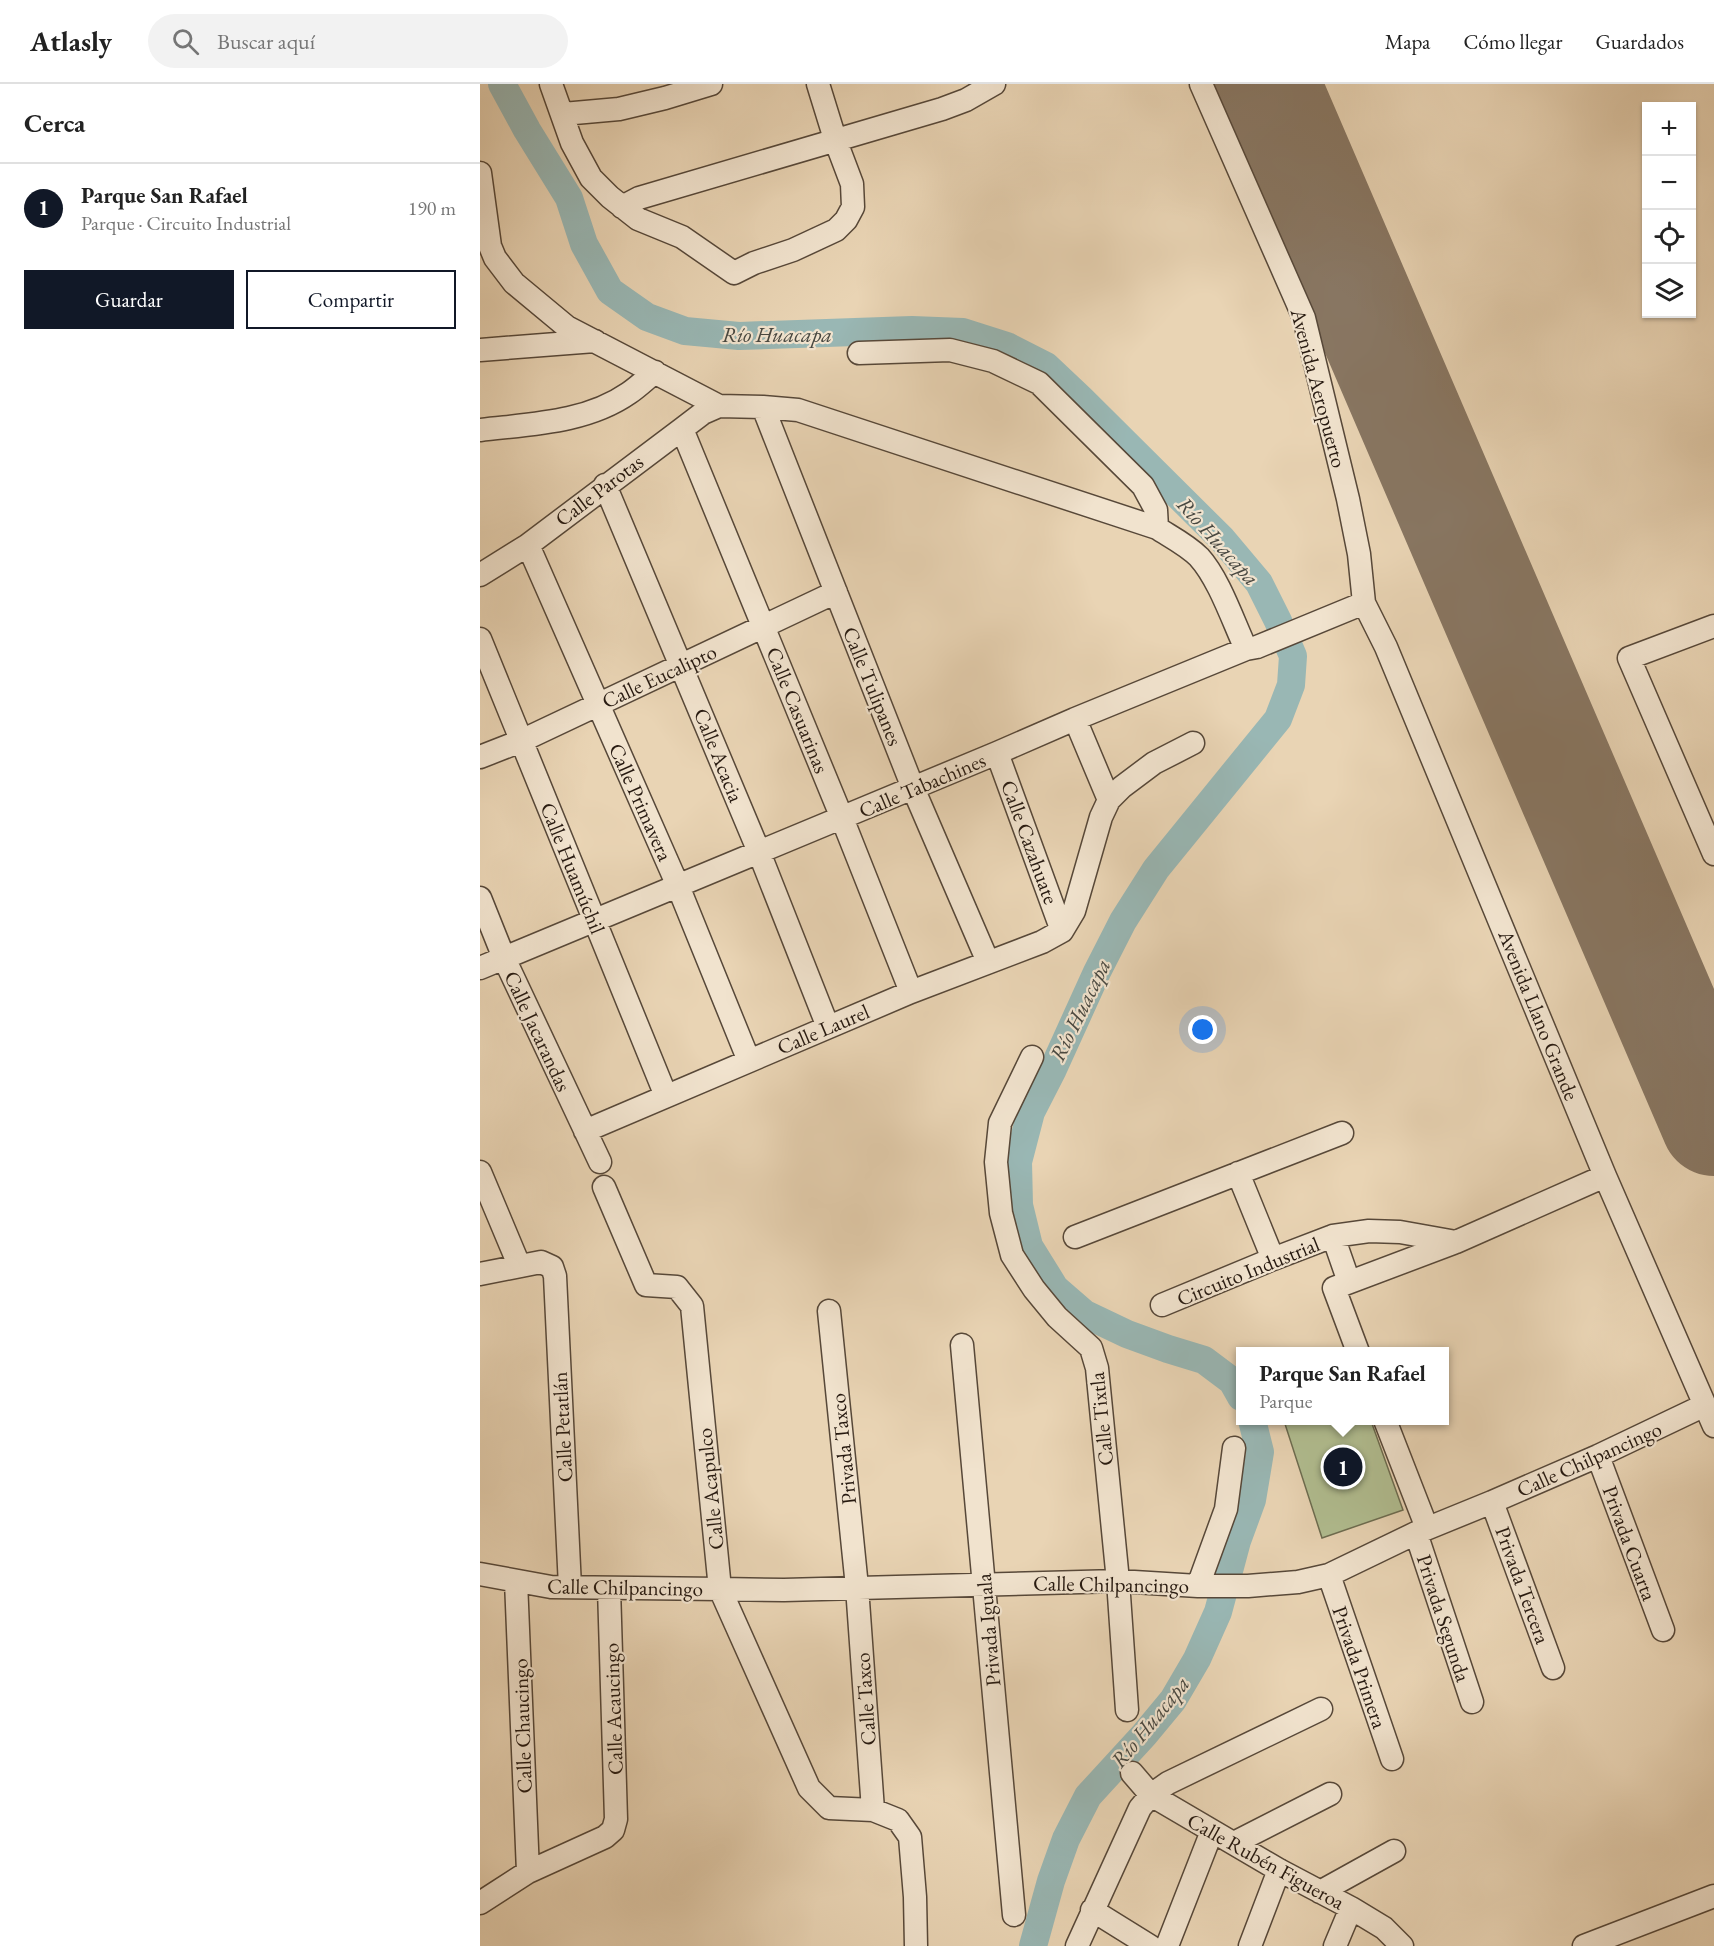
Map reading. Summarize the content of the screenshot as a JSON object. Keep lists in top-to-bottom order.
{
  "streets": {
    "street": [
      "Avenida Aeropuerto",
      "Calle Parotas",
      "Calle Eucalipto",
      "Calle Tulipanes",
      "Calle Casuarinas",
      "Calle Acacia",
      "Calle Tabachines",
      "Calle Primavera",
      "Calle Cazahuate",
      "Calle Huamúchil",
      "Avenida Llano Grande",
      "Calle Laurel",
      "Calle Jacarandas",
      "Circuito Industrial",
      "Calle Tixtla",
      "Calle Petatlán",
      "Privada Taxco",
      "Calle Chilpancingo",
      "Calle Acapulco",
      "Privada Cuarta",
      "Privada Tercera",
      "Privada Segunda",
      "Privada Iguala",
      "Privada Primera",
      "Calle Taxco",
      "Calle Acaucingo",
      "Calle Chaucingo",
      "Calle Rubén Figueroa"
    ]
  },
  "crossings": [
    ["Avenida Aeropuerto", "Calle Tabachines"],
    ["Avenida Aeropuerto", "Avenida Llano Grande"],
    ["Calle Parotas", "Calle Casuarinas"],
    ["Calle Parotas", "Calle Acacia"],
    ["Calle Parotas", "Calle Primavera"],
    ["Calle Eucalipto", "Calle Tulipanes"],
    ["Calle Eucalipto", "Calle Casuarinas"],
    ["Calle Eucalipto", "Calle Acacia"],
    ["Calle Eucalipto", "Calle Primavera"],
    ["Calle Eucalipto", "Calle Huamúchil"],
    ["Calle Tulipanes", "Calle Tabachines"],
    ["Calle Tulipanes", "Calle Laurel"],
    ["Calle Casuarinas", "Calle Tabachines"],
    ["Calle Casuarinas", "Calle Laurel"],
    ["Calle Acacia", "Calle Tabachines"],
    ["Calle Acacia", "Calle Laurel"],
    ["Calle Tabachines", "Calle Primavera"],
    ["Calle Tabachines", "Calle Cazahuate"],
    ["Calle Tabachines", "Calle Huamúchil"],
    ["Calle Tabachines", "Avenida Llano Grande"],
    ["Calle Tabachines", "Calle Jacarandas"],
    ["Calle Primavera", "Calle Laurel"],
    ["Calle Cazahuate", "Calle Laurel"],
    ["Calle Huamúchil", "Calle Laurel"],
    ["Avenida Llano Grande", "Calle Chilpancingo"],
    ["Calle Laurel", "Calle Jacarandas"],
    ["Calle Tixtla", "Calle Chilpancingo"],
    ["Calle Petatlán", "Calle Chilpancingo"],
    ["Privada Taxco", "Calle Chilpancingo"],
    ["Privada Taxco", "Calle Taxco"],
    ["Calle Chilpancingo", "Calle Acapulco"],
    ["Calle Chilpancingo", "Privada Cuarta"],
    ["Calle Chilpancingo", "Privada Tercera"],
    ["Calle Chilpancingo", "Privada Segunda"],
    ["Calle Chilpancingo", "Privada Iguala"],
    ["Calle Chilpancingo", "Privada Primera"],
    ["Calle Chilpancingo", "Calle Taxco"],
    ["Calle Chilpancingo", "Calle Acaucingo"],
    ["Calle Chilpancingo", "Calle Chaucingo"],
    ["Calle Acapulco", "Calle Taxco"],
    ["Calle Acaucingo", "Calle Chaucingo"]
  ],
  "water": ["Río Huacapa"],
  "page": {
    "header": "Atlasly",
    "search": "Buscar aquí",
    "nav": ["Mapa", "Cómo llegar", "Guardados"],
    "heading": "Cerca",
    "map_buttons": ["+", "−"],
    "list": [
      {
        "mark": "1",
        "name": "Parque San Rafael",
        "note": "Parque · Circuito Industrial",
        "value": "190 m"
      }
    ],
    "buttons": ["Guardar", "Compartir"],
    "popup": ["Parque San Rafael", "Parque"],
    "pins": "1"
  }
}
